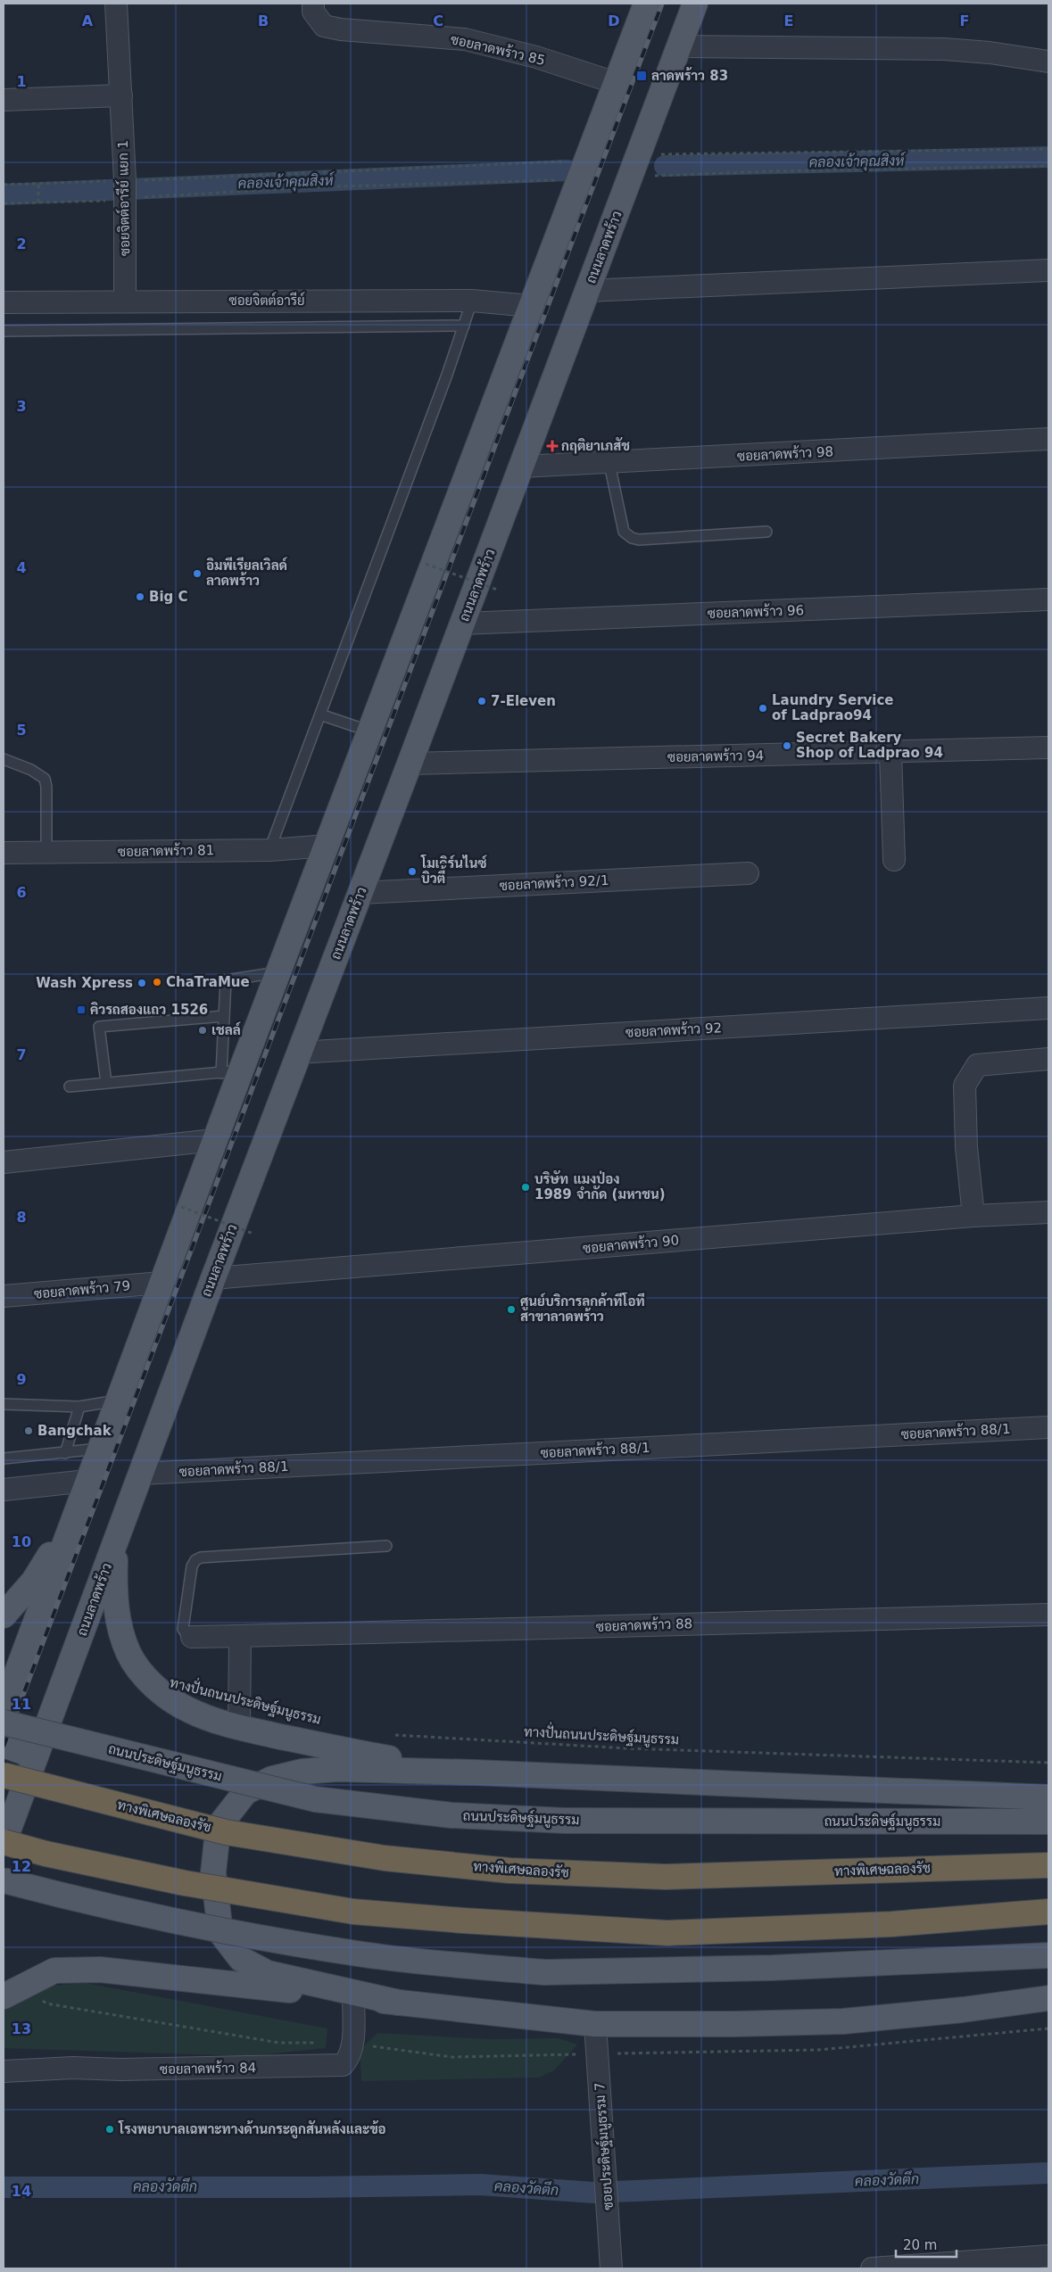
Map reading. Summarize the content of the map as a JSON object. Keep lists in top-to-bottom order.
{
  "streets": {
    "highway": ["ทางพิเศษฉลองรัช"],
    "main road": ["ถนนลาดพร้าว", "ถนนประดิษฐ์มนูธรรม"],
    "street": [
      "ซอยลาดพร้าว 85",
      "ซอยจิตต์อารีย์ แยก 1",
      "ซอยจิตต์อารีย์",
      "ซอยลาดพร้าว 98",
      "ซอยลาดพร้าว 96",
      "ซอยลาดพร้าว 94",
      "ซอยลาดพร้าว 81",
      "ซอยลาดพร้าว 92/1",
      "ซอยลาดพร้าว 92",
      "ซอยลาดพร้าว 90",
      "ซอยลาดพร้าว 79",
      "ซอยลาดพร้าว 88/1",
      "ซอยลาดพร้าว 88",
      "ซอยลาดพร้าว 84",
      "ซอยประดิษฐ์มนูธรรม 7"
    ],
    "path": ["ทางปั่นถนนประดิษฐ์มนูธรรม"]
  },
  "crossings": [
    ["ซอยจิตต์อารีย์ แยก 1", "ซอยจิตต์อารีย์"],
    ["ถนนลาดพร้าว", "ซอยลาดพร้าว 98"],
    ["ถนนลาดพร้าว", "ซอยลาดพร้าว 96"],
    ["ถนนลาดพร้าว", "ซอยลาดพร้าว 94"],
    ["ถนนลาดพร้าว", "ซอยลาดพร้าว 92/1"],
    ["ถนนลาดพร้าว", "ซอยลาดพร้าว 92"],
    ["ถนนลาดพร้าว", "ซอยลาดพร้าว 90"],
    ["ถนนลาดพร้าว", "ซอยลาดพร้าว 88/1"]
  ],
  "water": ["คลองเจ้าคุณสิงห์", "คลองวัดตึก"],
  "places": {
    "transit": ["ลาดพร้าว 83", "คิวรถสองแถว 1526"],
    "health": ["กฤติยาเภสัช"],
    "other": [
      "อิมพีเรียลเวิลด์ ลาดพร้าว",
      "Big C",
      "7-Eleven",
      "Laundry Service of Ladprao94",
      "Secret Bakery Shop of Ladprao 94",
      "โมเดิร์นไนซ์ บิวตี้",
      "ChaTraMue",
      "Wash Xpress",
      "เชลล์",
      "บริษัท แมงป่อง 1989 จำกัด (มหาชน)",
      "ศูนย์บริการลูกค้าทีโอที สาขาลาดพร้าว",
      "Bangchak",
      "โรงพยาบาลเฉพาะทางด้านกระดูกสันหลังและข้อ"
    ]
  },
  "scale_bar": "20 m",
  "grid": {
    "columns": [
      "A",
      "B",
      "C",
      "D",
      "E",
      "F"
    ],
    "rows": [
      "1",
      "2",
      "3",
      "4",
      "5",
      "6",
      "7",
      "8",
      "9",
      "10",
      "11",
      "12",
      "13",
      "14"
    ]
  }
}
